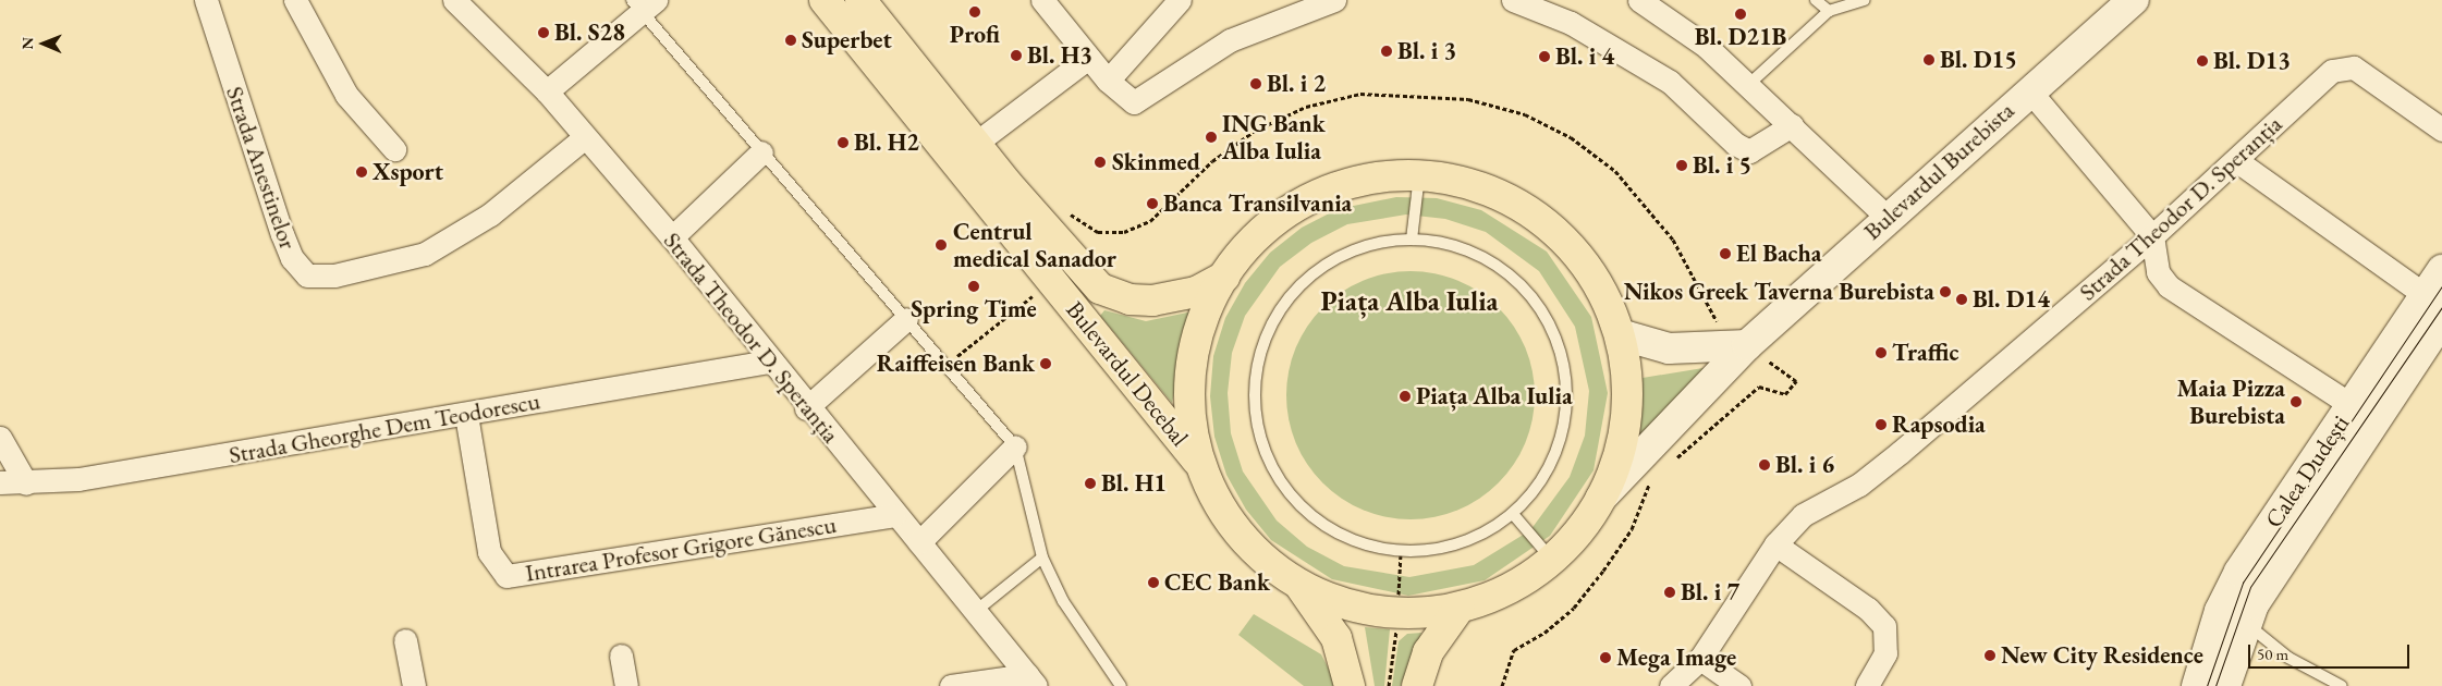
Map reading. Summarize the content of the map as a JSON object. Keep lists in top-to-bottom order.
{
  "streets": {
    "main road": ["Bulevardul Burebista", "Bulevardul Decebal", "Calea Dudești"],
    "street": [
      "Strada Anestinelor",
      "Strada Theodor D. Speranția",
      "Strada Gheorghe Dem Teodorescu",
      "Intrarea Profesor Grigore Gănescu"
    ]
  },
  "crossings": [
    ["Strada Anestinelor", "Strada Theodor D. Speranția"],
    ["Strada Theodor D. Speranția", "Strada Gheorghe Dem Teodorescu"],
    ["Strada Theodor D. Speranția", "Intrarea Profesor Grigore Gănescu"],
    ["Strada Gheorghe Dem Teodorescu", "Intrarea Profesor Grigore Gănescu"]
  ],
  "districts": ["Piața Alba Iulia"],
  "places": [
    "Profi",
    "Bl. D21B",
    "Bl. S28",
    "Superbet",
    "Bl. i 3",
    "Bl. H3",
    "Bl. i 4",
    "Bl. D15",
    "Bl. D13",
    "Bl. i 2",
    "ING Bank Alba Iulia",
    "Bl. H2",
    "Skinmed",
    "Bl. i 5",
    "Xsport",
    "Banca Transilvania",
    "Centrul medical Sanador",
    "El Bacha",
    "Spring Time",
    "Nikos Greek Taverna Burebista",
    "Bl. D14",
    "Traffic",
    "Raiffeisen Bank",
    "Piața Alba Iulia",
    "Maia Pizza Burebista",
    "Rapsodia",
    "Bl. i 6",
    "Bl. H1",
    "CEC Bank",
    "Bl. i 7",
    "New City Residence",
    "Mega Image"
  ],
  "scale_bar": "50 m",
  "north": "left"
}
